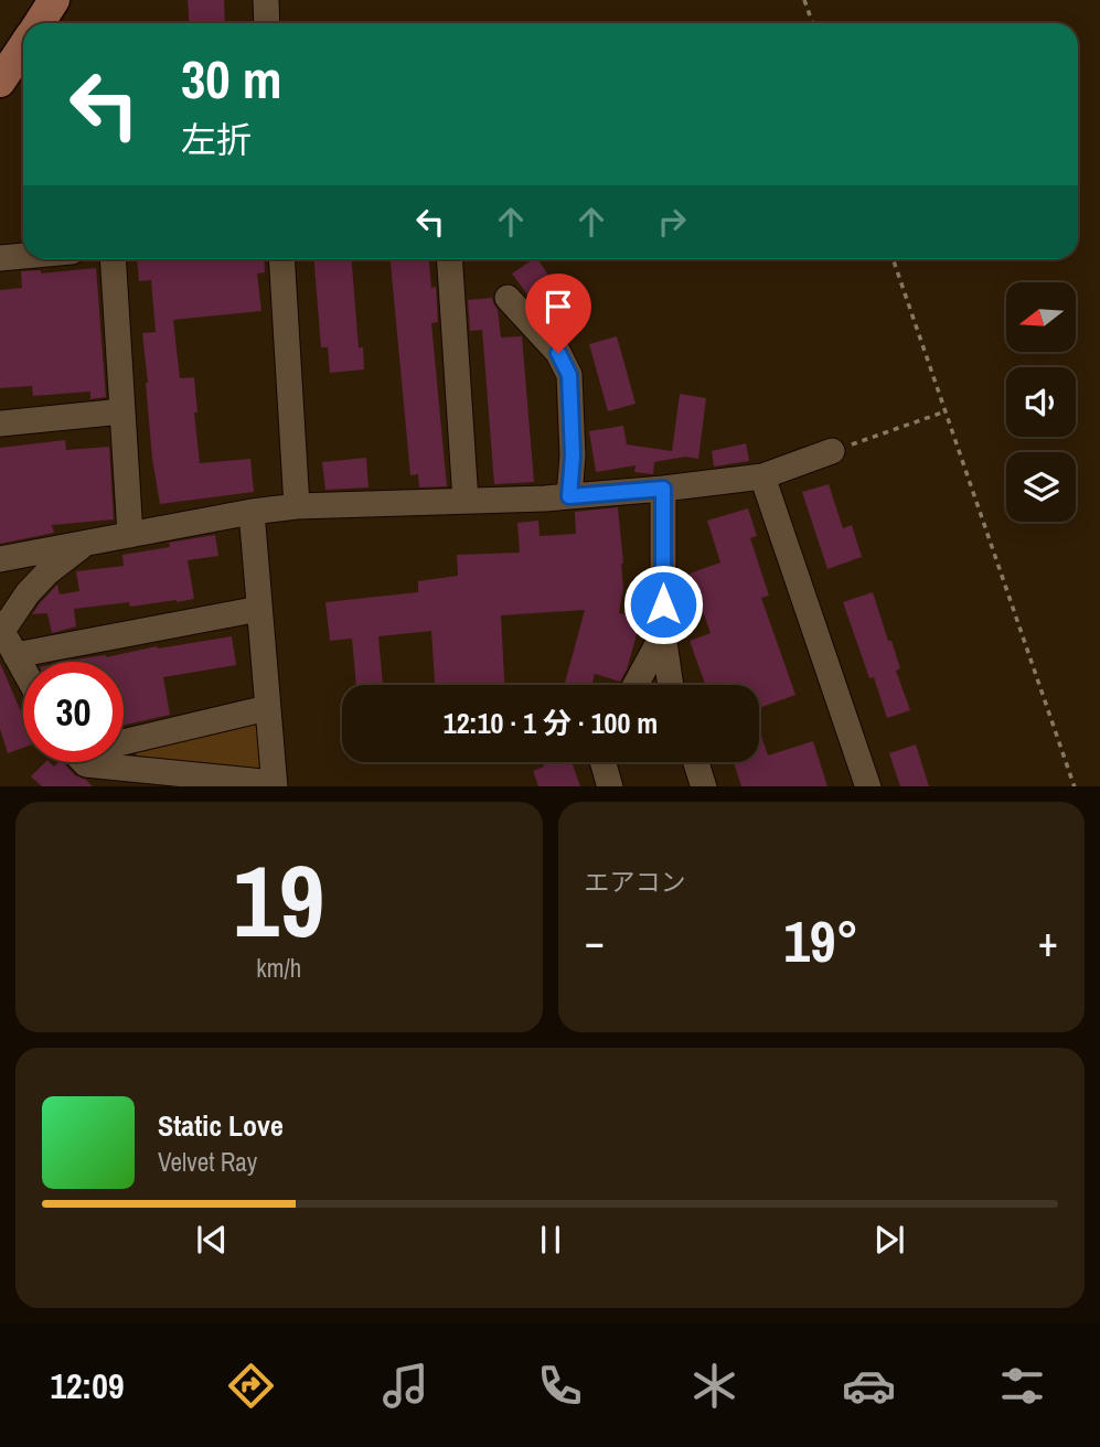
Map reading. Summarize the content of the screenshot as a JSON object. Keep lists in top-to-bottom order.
{
  "north": "left",
  "page": {
    "turn": ["30 m", "左折"],
    "limit": "30",
    "trip": "12:10 · 1 分 · 100 m",
    "tile": [
      ["19", "km/h"],
      "エアコン"
    ],
    "heat": ["−", "19°", "+"],
    "song": ["Static Love", "Velvet Ray"],
    "tabs": "12:09"
  }
}
